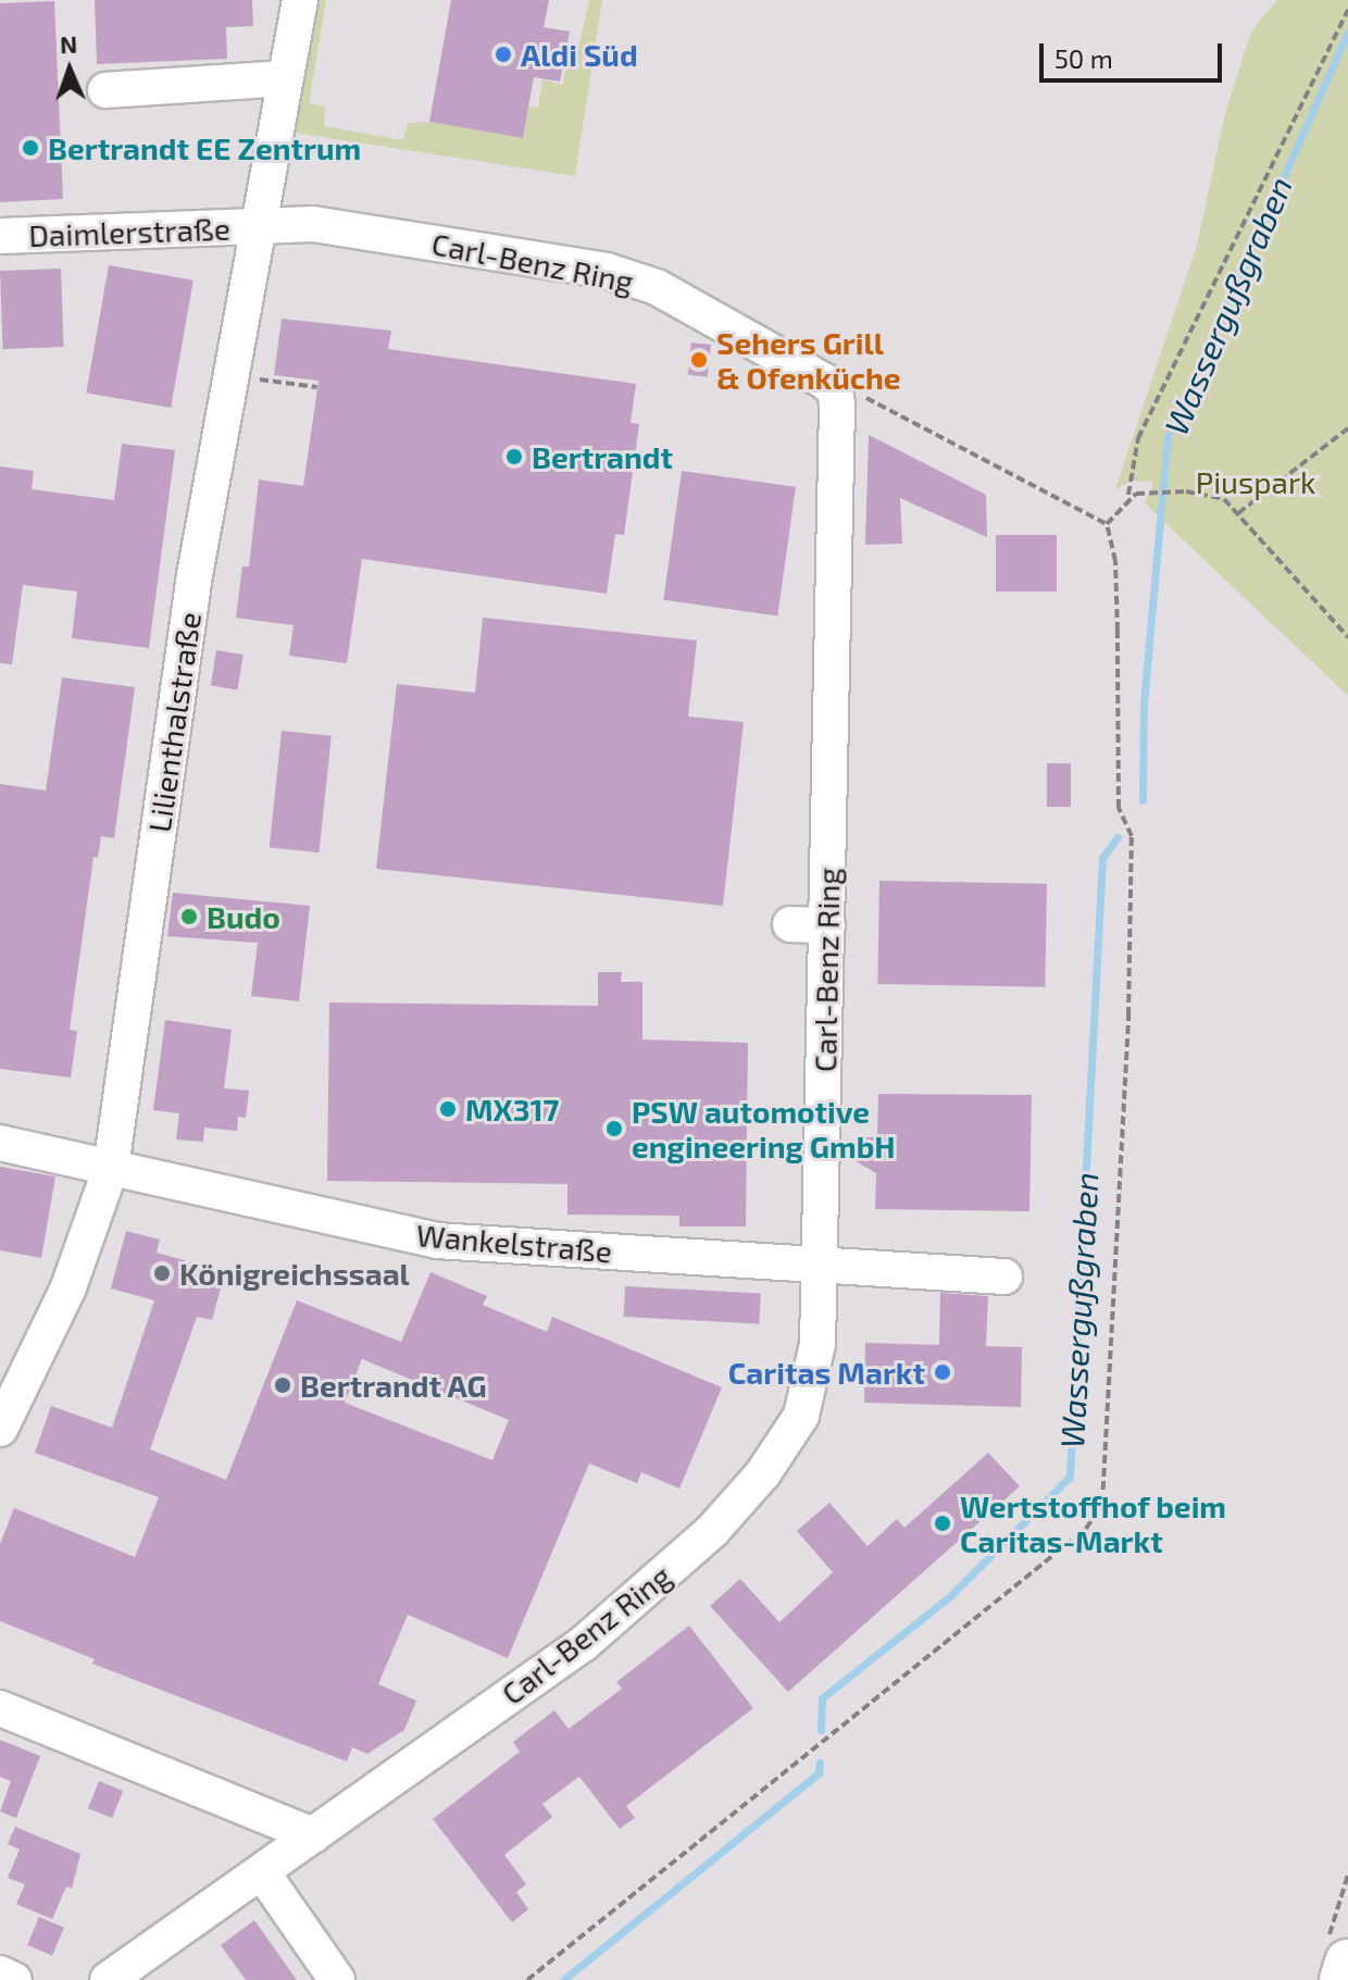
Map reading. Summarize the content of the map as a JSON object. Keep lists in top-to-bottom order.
{
  "streets": {
    "street": [
      "Daimlerstraße",
      "Carl-Benz Ring",
      "Lilienthalstraße",
      "Wankelstraße"
    ]
  },
  "crossings": [
    ["Daimlerstraße", "Carl-Benz Ring"],
    ["Daimlerstraße", "Lilienthalstraße"],
    ["Carl-Benz Ring", "Lilienthalstraße"],
    ["Carl-Benz Ring", "Wankelstraße"],
    ["Lilienthalstraße", "Wankelstraße"]
  ],
  "water": ["Wassergußgraben"],
  "parks": ["Piuspark"],
  "places": [
    "Aldi Süd",
    "Bertrandt EE Zentrum",
    "Sehers Grill & Ofenküche",
    "Bertrandt",
    "Budo",
    "MX317",
    "PSW automotive engineering GmbH",
    "Königreichssaal",
    "Caritas Markt",
    "Bertrandt AG",
    "Wertstoffhof beim Caritas-Markt"
  ],
  "scale_bar": "50 m",
  "north": "top"
}
